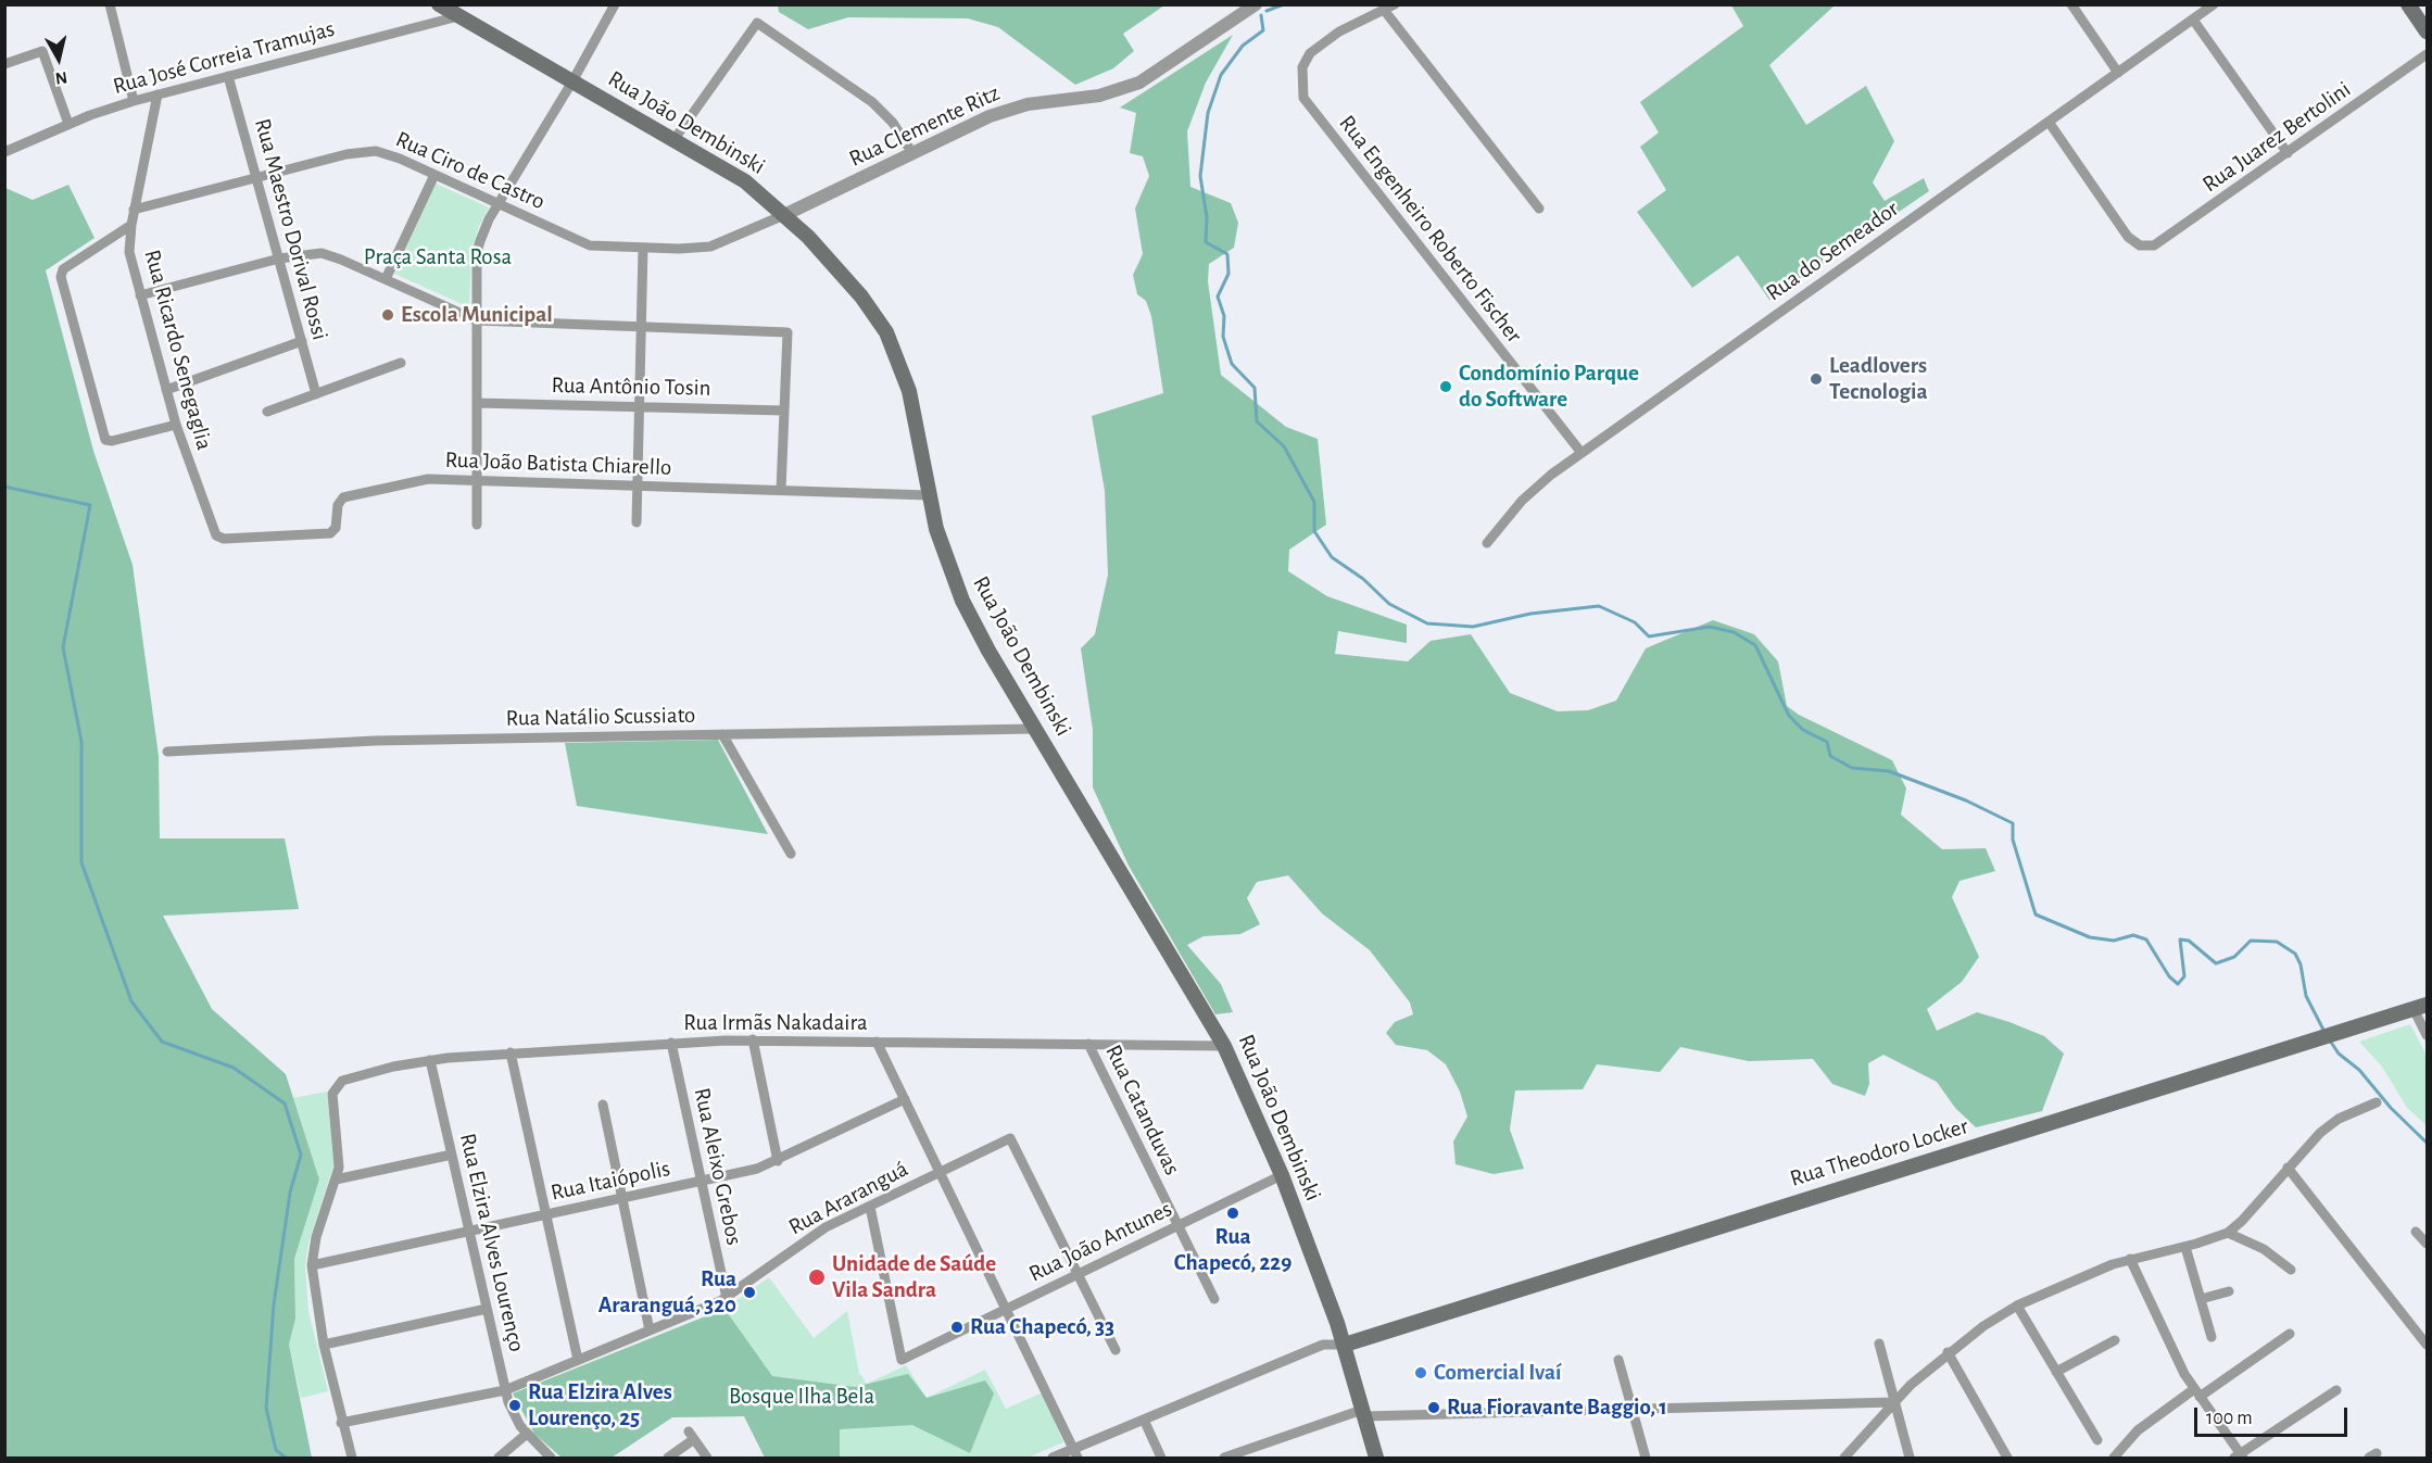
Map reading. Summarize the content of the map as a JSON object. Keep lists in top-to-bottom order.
{
  "streets": {
    "main road": ["Rua João Dembinski", "Rua Theodoro Locker"],
    "street": [
      "Rua José Correia Tramujas",
      "Rua Clemente Ritz",
      "Rua Juarez Bertolini",
      "Rua Ciro de Castro",
      "Rua Maestro Dorival Rossi",
      "Rua Engenheiro Roberto Fischer",
      "Rua do Semeador",
      "Rua Ricardo Senegaglia",
      "Rua Antônio Tosin",
      "Rua João Batista Chiarello",
      "Rua Natálio Scussiato",
      "Rua Irmãs Nakadaira",
      "Rua Catanduvas",
      "Rua Aleixo Grebos",
      "Rua Itaiópolis",
      "Rua Araranguá",
      "Rua João Antunes",
      "Rua Elzira Alves Lourenço"
    ]
  },
  "crossings": [
    ["Rua José Correia Tramujas", "Rua João Dembinski"],
    ["Rua José Correia Tramujas", "Rua Maestro Dorival Rossi"],
    ["Rua José Correia Tramujas", "Rua Ricardo Senegaglia"],
    ["Rua João Dembinski", "Rua Clemente Ritz"],
    ["Rua João Dembinski", "Rua Ciro de Castro"],
    ["Rua João Dembinski", "Rua João Batista Chiarello"],
    ["Rua João Dembinski", "Rua Natálio Scussiato"],
    ["Rua João Dembinski", "Rua Irmãs Nakadaira"],
    ["Rua João Dembinski", "Rua Theodoro Locker"],
    ["Rua João Dembinski", "Rua João Antunes"],
    ["Rua Clemente Ritz", "Rua Ciro de Castro"],
    ["Rua Juarez Bertolini", "Rua do Semeador"],
    ["Rua Ciro de Castro", "Rua Maestro Dorival Rossi"],
    ["Rua Ciro de Castro", "Rua Ricardo Senegaglia"],
    ["Rua Engenheiro Roberto Fischer", "Rua do Semeador"],
    ["Rua Ricardo Senegaglia", "Rua João Batista Chiarello"],
    ["Rua Irmãs Nakadaira", "Rua Catanduvas"],
    ["Rua Irmãs Nakadaira", "Rua Aleixo Grebos"],
    ["Rua Irmãs Nakadaira", "Rua Elzira Alves Lourenço"],
    ["Rua Catanduvas", "Rua João Antunes"],
    ["Rua Aleixo Grebos", "Rua Itaiópolis"],
    ["Rua Aleixo Grebos", "Rua Araranguá"],
    ["Rua Itaiópolis", "Rua Elzira Alves Lourenço"],
    ["Rua Araranguá", "Rua João Antunes"],
    ["Rua Araranguá", "Rua Elzira Alves Lourenço"]
  ],
  "parks": ["Praça Santa Rosa", "Bosque Ilha Bela"],
  "places": [
    "Escola Municipal",
    "Leadlovers Tecnologia",
    "Condomínio Parque do Software",
    "Rua Chapecó, 229",
    "Unidade de Saúde Vila Sandra",
    "Rua Araranguá, 320",
    "Rua Chapecó, 33",
    "Comercial Ivaí",
    "Rua Elzira Alves Lourenço, 25",
    "Rua Fioravante Baggio, 1"
  ],
  "scale_bar": "100 m",
  "north": "bottom"
}
